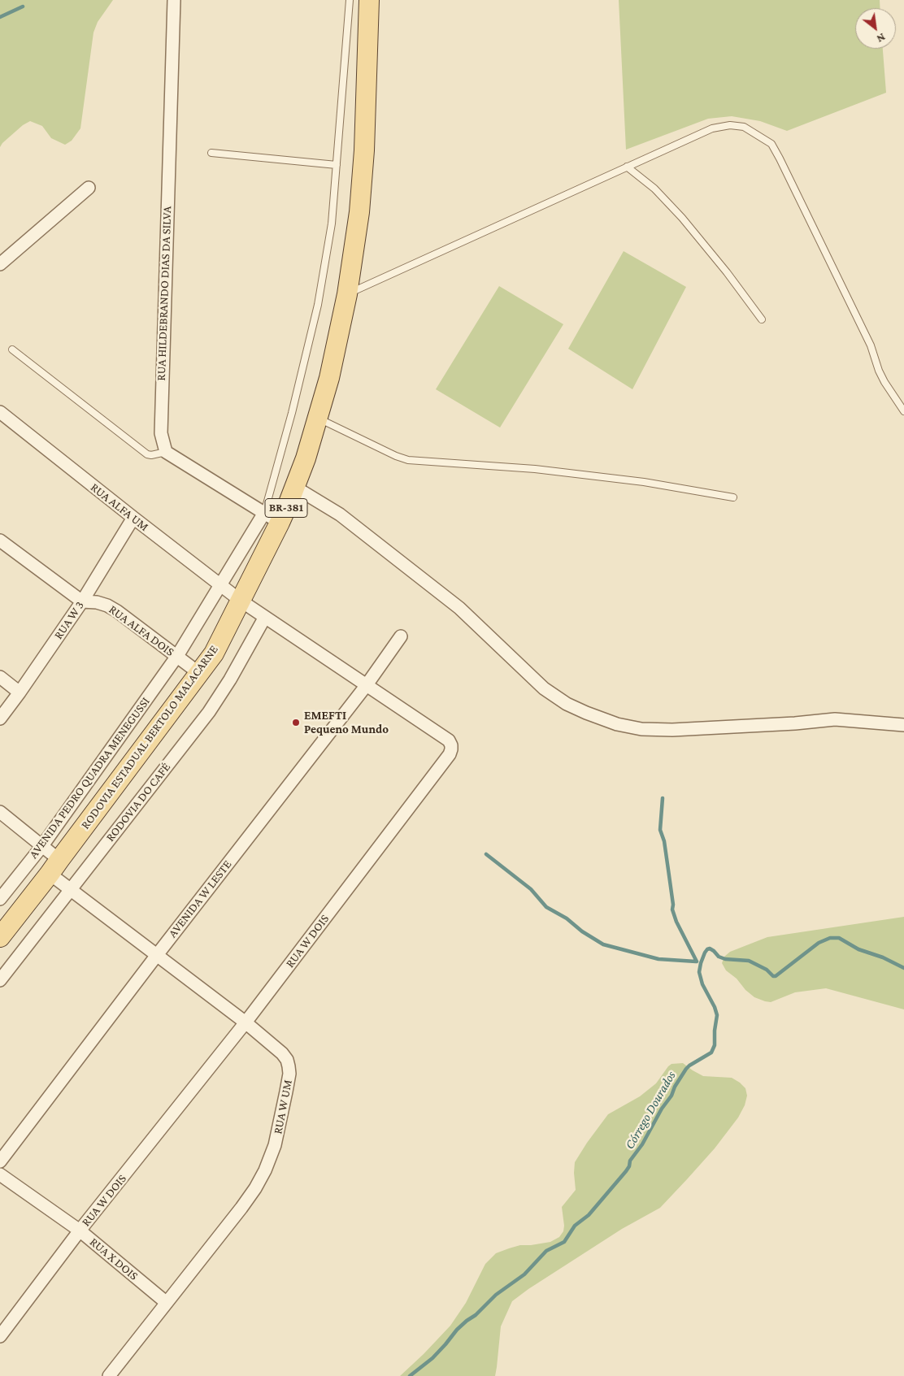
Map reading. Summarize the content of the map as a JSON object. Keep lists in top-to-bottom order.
{
  "streets": {
    "main road": ["BR-381", "RODOVIA ESTADUAL BERTOLO MALACARNE"],
    "street": [
      "RUA HILDEBRANDO DIAS DA SILVA",
      "RUA ALFA UM",
      "RUA W 3",
      "RUA ALFA DOIS",
      "AVENIDA PEDRO QUADRA MENEGUSSI",
      "RODOVIA DO CAFÉ",
      "AVENIDA W LESTE",
      "RUA W DOIS",
      "RUA W UM",
      "RUA X DOIS"
    ]
  },
  "crossings": [
    ["RUA ALFA UM", "RUA W 3"],
    ["RUA ALFA UM", "RODOVIA ESTADUAL BERTOLO MALACARNE"],
    ["RUA ALFA UM", "AVENIDA PEDRO QUADRA MENEGUSSI"],
    ["RUA ALFA UM", "RUA W DOIS"],
    ["RUA W 3", "RUA ALFA DOIS"],
    ["RUA ALFA DOIS", "RODOVIA ESTADUAL BERTOLO MALACARNE"],
    ["RUA ALFA DOIS", "AVENIDA PEDRO QUADRA MENEGUSSI"],
    ["RODOVIA ESTADUAL BERTOLO MALACARNE", "AVENIDA PEDRO QUADRA MENEGUSSI"],
    ["RODOVIA ESTADUAL BERTOLO MALACARNE", "RUA W DOIS"],
    ["RODOVIA ESTADUAL BERTOLO MALACARNE", "RUA W UM"],
    ["AVENIDA PEDRO QUADRA MENEGUSSI", "RUA W UM"],
    ["RODOVIA DO CAFÉ", "RUA W DOIS"],
    ["RODOVIA DO CAFÉ", "RUA W UM"],
    ["AVENIDA W LESTE", "RUA W DOIS"],
    ["AVENIDA W LESTE", "RUA W UM"],
    ["RUA W DOIS", "RUA W UM"],
    ["RUA W DOIS", "RUA X DOIS"],
    ["RUA W UM", "RUA X DOIS"]
  ],
  "water": ["Córrego Dourados"],
  "places": ["EMEFTI Pequeno Mundo"],
  "north": "bottom right"
}
